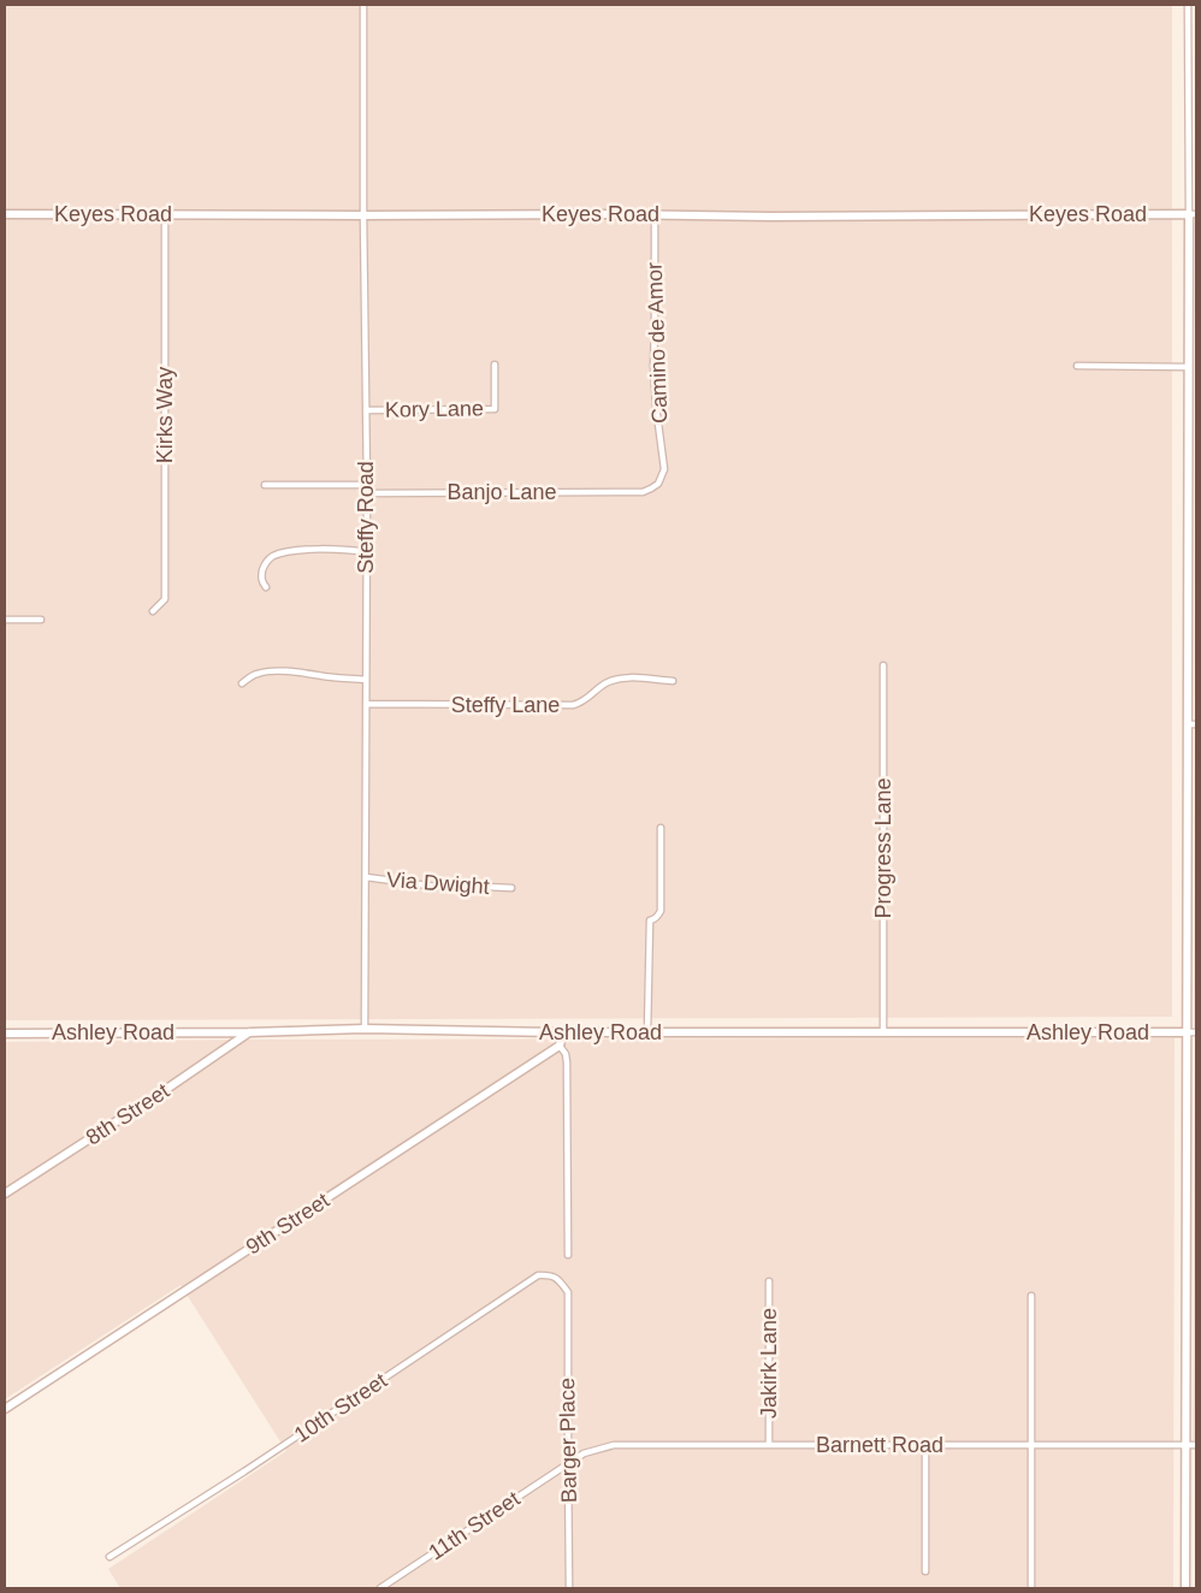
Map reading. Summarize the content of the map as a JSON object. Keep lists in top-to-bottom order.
{
  "streets": {
    "street": [
      "Keyes Road",
      "Camino de Amor",
      "Kory Lane",
      "Kirks Way",
      "Banjo Lane",
      "Steffy Road",
      "Steffy Lane",
      "Progress Lane",
      "Via Dwight",
      "Ashley Road",
      "8th Street",
      "9th Street",
      "Jakirk Lane",
      "10th Street",
      "Barger Place",
      "Barnett Road",
      "11th Street"
    ]
  },
  "crossings": [
    ["Keyes Road", "Camino de Amor"],
    ["Keyes Road", "Kirks Way"],
    ["Keyes Road", "Steffy Road"],
    ["Camino de Amor", "Banjo Lane"],
    ["Kory Lane", "Steffy Road"],
    ["Banjo Lane", "Steffy Road"],
    ["Steffy Road", "Steffy Lane"],
    ["Steffy Road", "Via Dwight"],
    ["Steffy Road", "Ashley Road"],
    ["Progress Lane", "Ashley Road"],
    ["Ashley Road", "8th Street"],
    ["Jakirk Lane", "Barnett Road"],
    ["10th Street", "Barger Place"],
    ["Barger Place", "Barnett Road"],
    ["Barger Place", "11th Street"],
    ["Barnett Road", "11th Street"]
  ]
}
